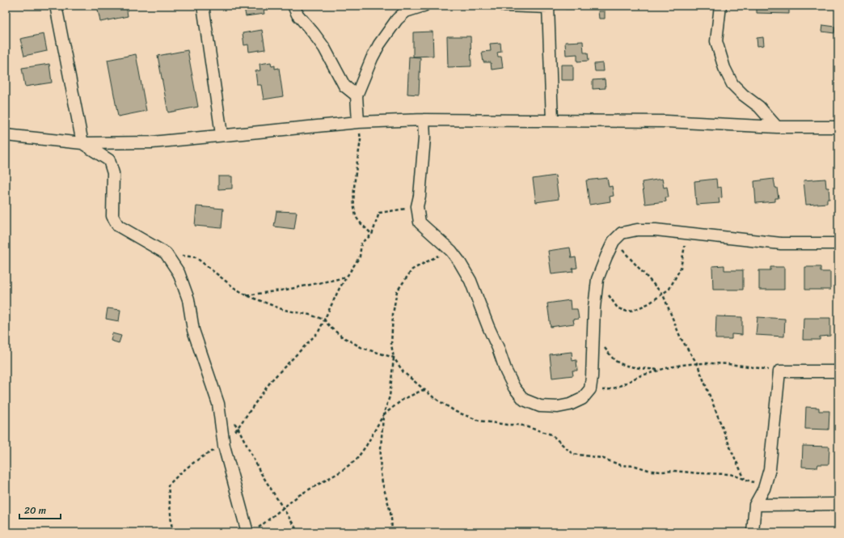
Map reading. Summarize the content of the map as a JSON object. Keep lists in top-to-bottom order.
{
  "scale_bar": "20 m"
}
